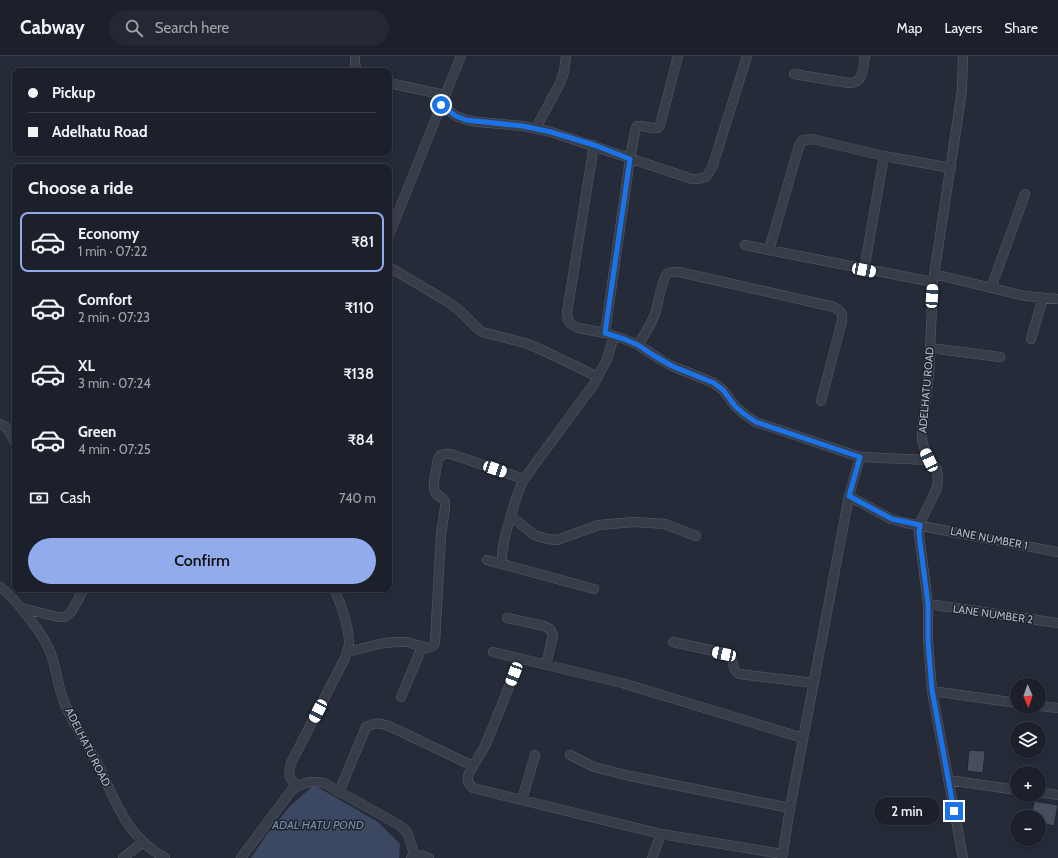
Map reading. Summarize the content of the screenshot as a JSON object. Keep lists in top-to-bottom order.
{
  "streets": {
    "street": ["ADELHATU ROAD", "LANE NUMBER 1", "LANE NUMBER 2"]
  },
  "crossings": [
    ["ADELHATU ROAD", "LANE NUMBER 1"],
    ["ADELHATU ROAD", "LANE NUMBER 2"]
  ],
  "water": ["ADAL HATU POND"],
  "north": "bottom",
  "page": {
    "header": "Cabway",
    "search": "Search here",
    "nav": ["Map", "Layers", "Share"],
    "banner": ["Pickup", "Adelhatu Road"],
    "heading": "Choose a ride",
    "list": [
      {
        "name": "Economy",
        "note": "1 min · 07:22",
        "value": "₹81"
      },
      {
        "name": "Comfort",
        "note": "2 min · 07:23",
        "value": "₹110"
      },
      {
        "name": "XL",
        "note": "3 min · 07:24",
        "value": "₹138"
      },
      {
        "name": "Green",
        "note": "4 min · 07:25",
        "value": "₹84"
      }
    ],
    "pay": ["Cash", "740 m"],
    "buttons": "Confirm",
    "map_buttons": ["+", "−"],
    "bubble": "2 min"
  }
}
